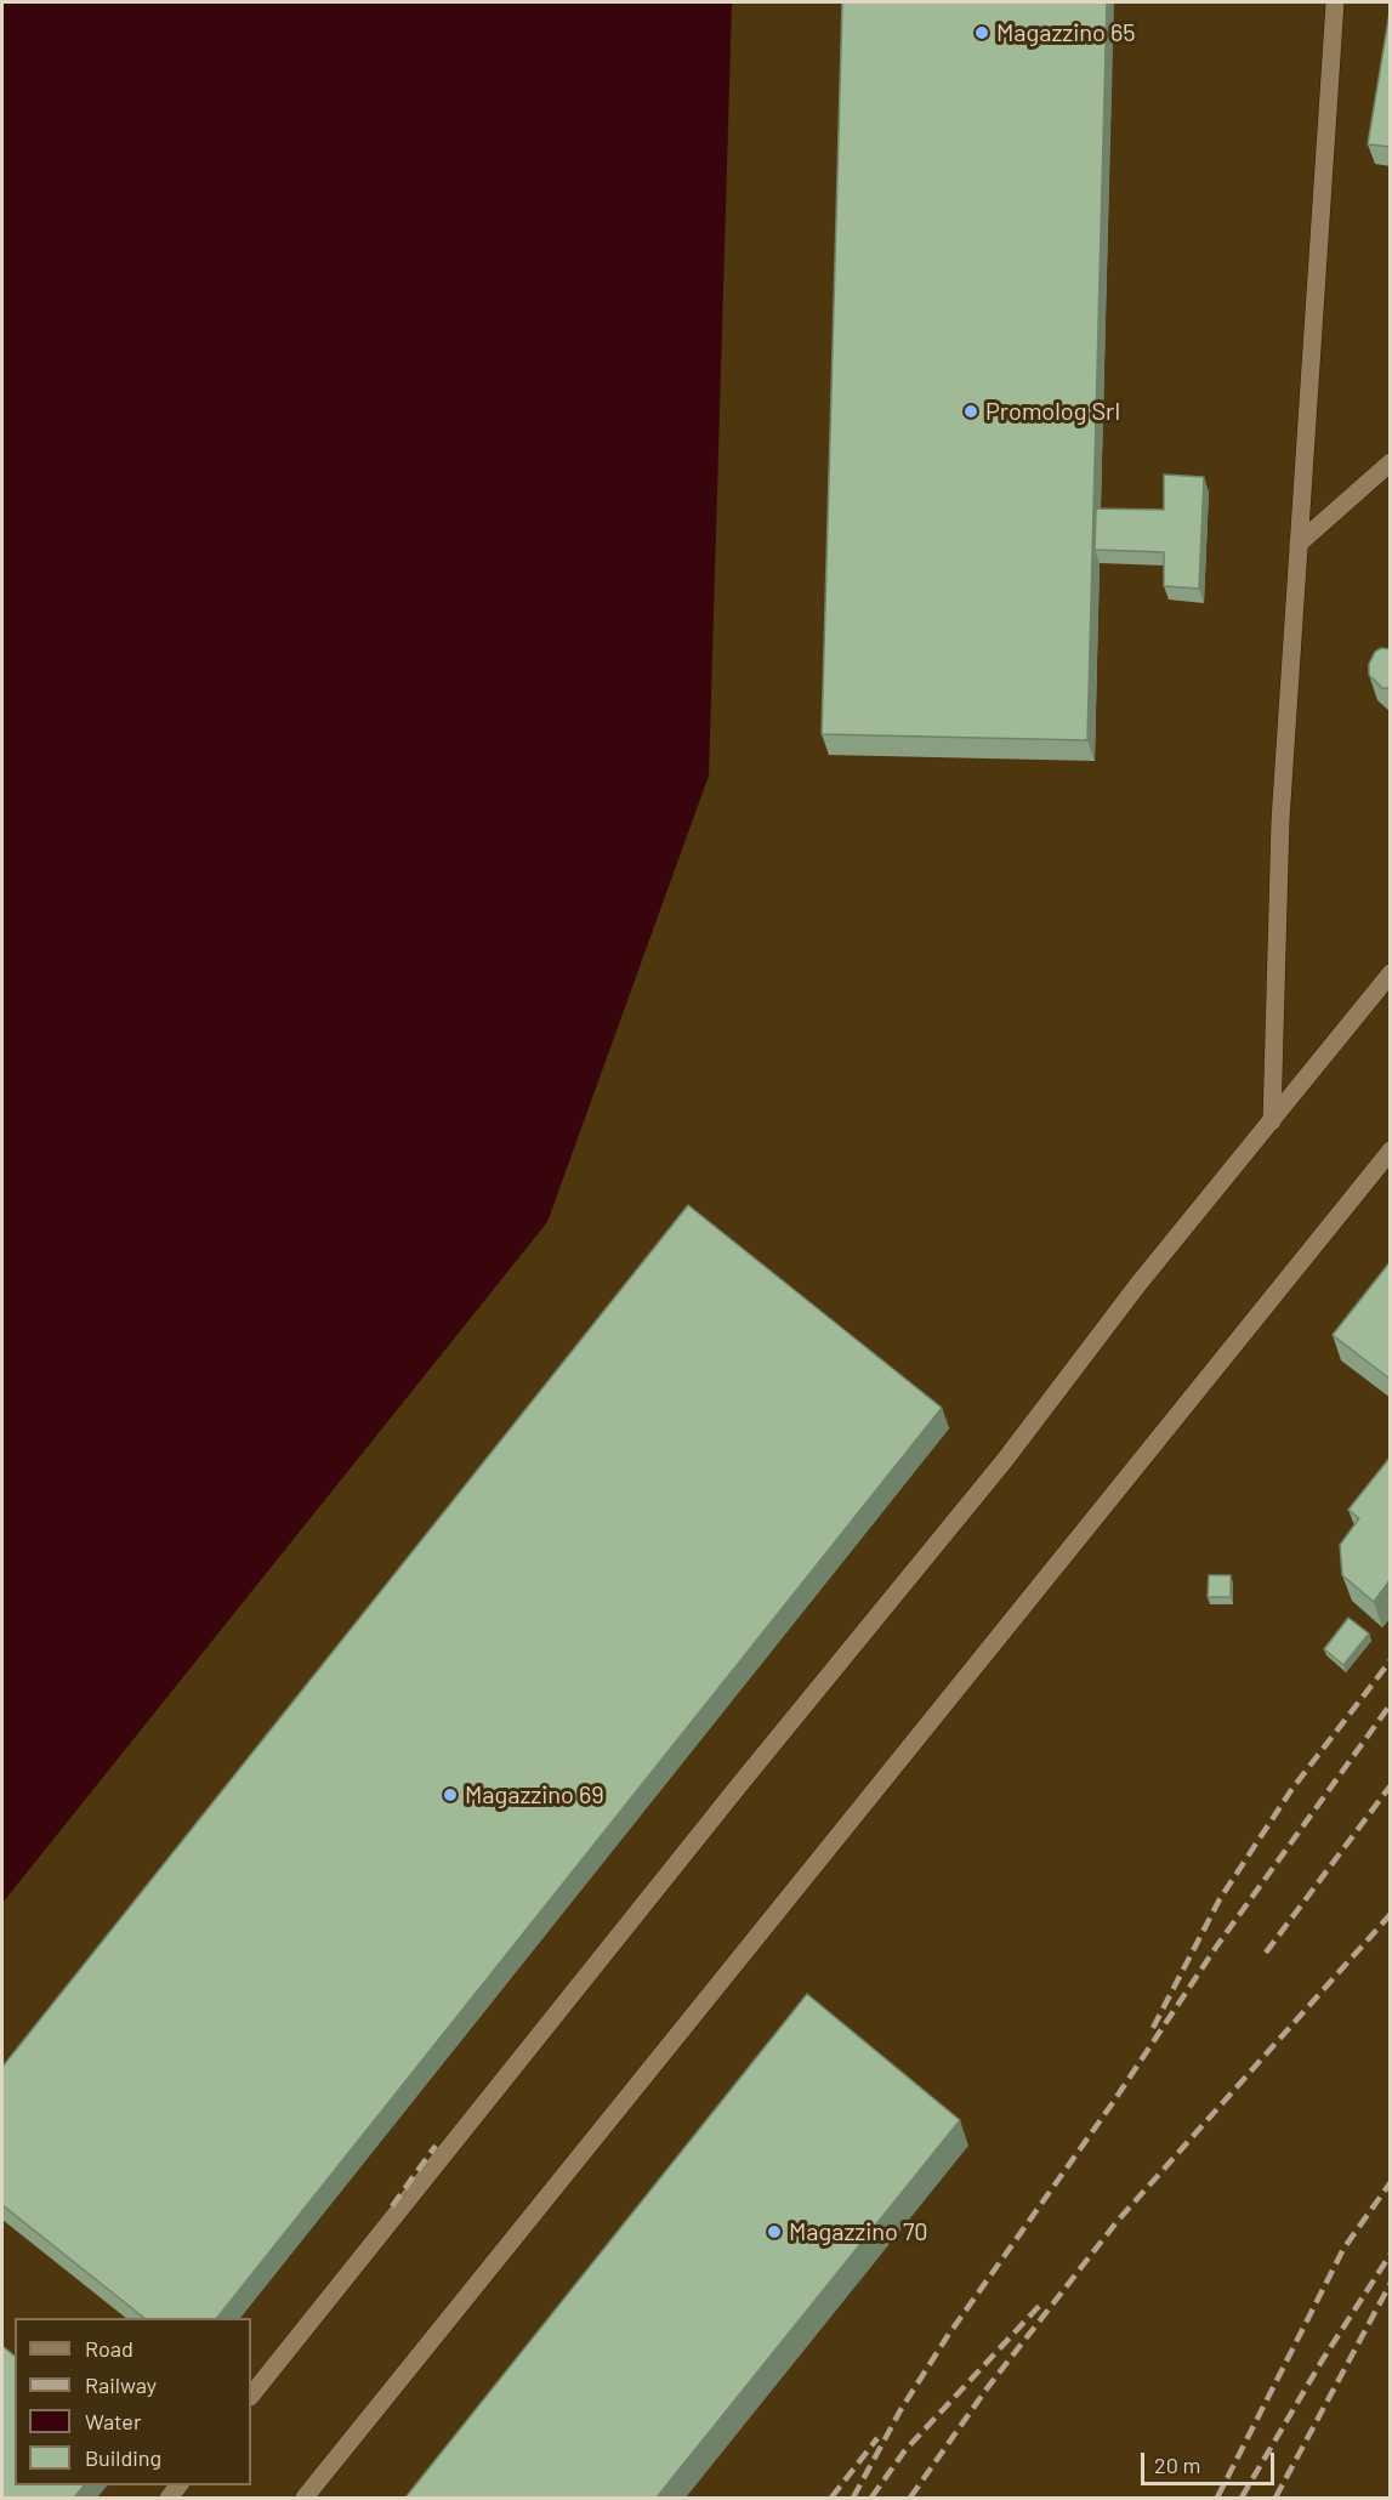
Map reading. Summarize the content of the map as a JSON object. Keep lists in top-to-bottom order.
{
  "places": [
    "Magazzino 65",
    "Promolog Srl",
    "Magazzino 69",
    "Magazzino 70"
  ],
  "legend": [
    "Road",
    "Railway",
    "Water",
    "Building"
  ],
  "scale_bar": "20 m"
}
